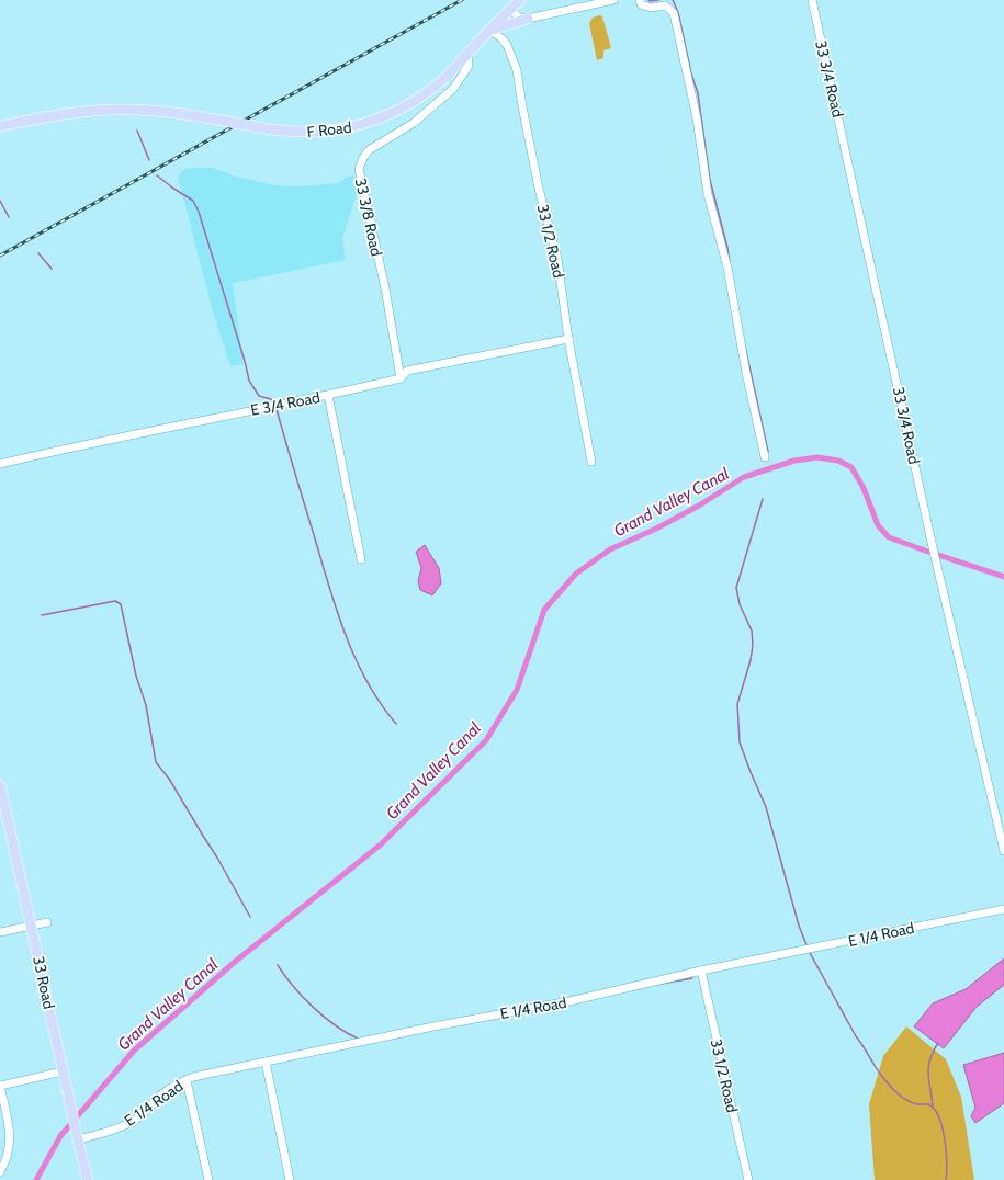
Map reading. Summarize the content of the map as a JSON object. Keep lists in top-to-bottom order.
{
  "streets": {
    "main road": ["F Road", "33 Road"],
    "street": [
      "33 3/4 Road",
      "33 3/8 Road",
      "33 1/2 Road",
      "E 3/4 Road",
      "E 1/4 Road"
    ]
  },
  "crossings": [
    ["F Road", "33 3/8 Road"],
    ["F Road", "33 1/2 Road"],
    ["33 3/8 Road", "E 3/4 Road"],
    ["33 1/2 Road", "E 3/4 Road"],
    ["33 1/2 Road", "E 1/4 Road"],
    ["E 1/4 Road", "33 Road"]
  ],
  "water": ["Grand Valley Canal"]
}
